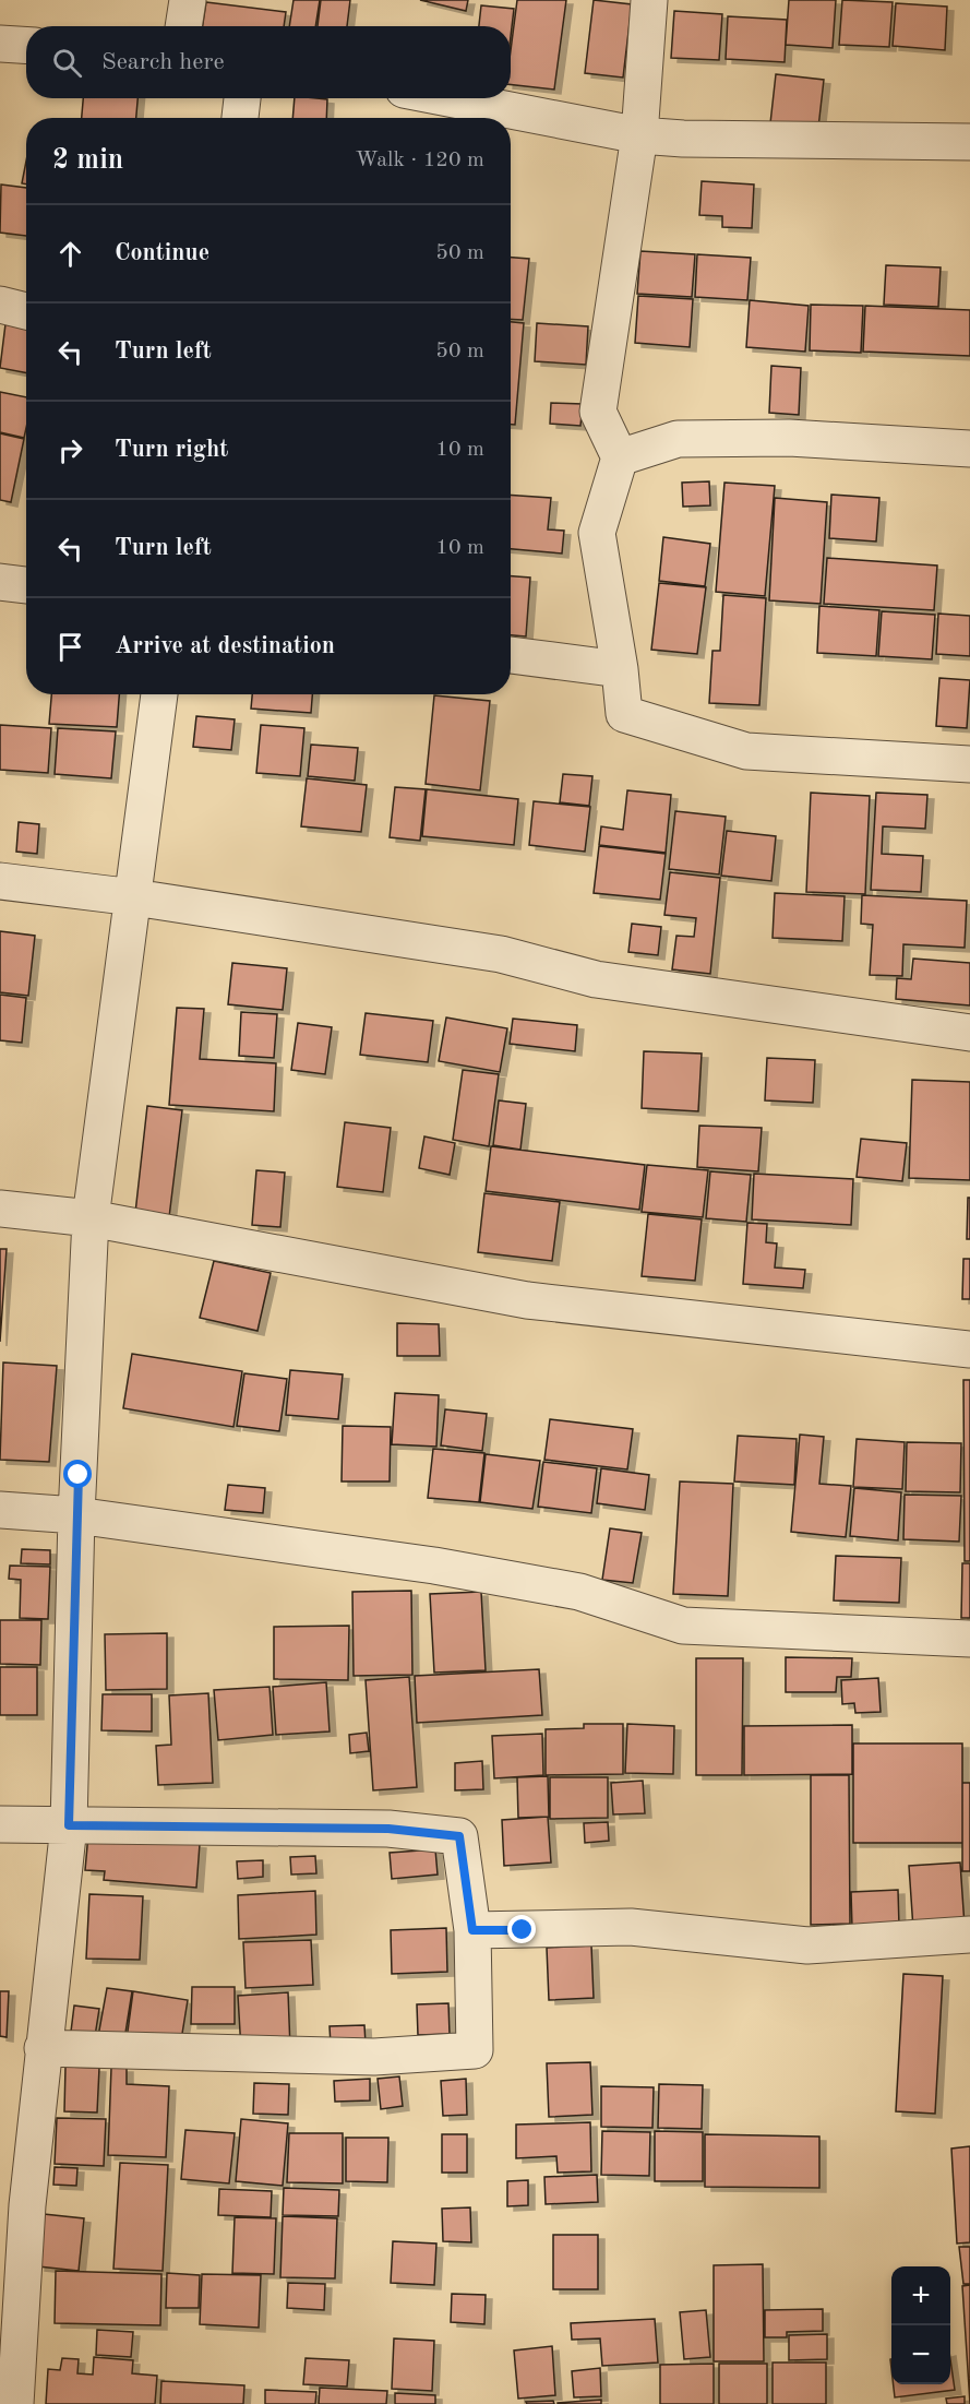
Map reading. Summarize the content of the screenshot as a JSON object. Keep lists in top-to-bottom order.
{
  "page": {
    "search": "Search here",
    "heading": ["2 min", "Walk · 120 m"],
    "list": [
      ["Continue", "50 m"],
      ["Turn left", "50 m"],
      ["Turn right", "10 m"],
      ["Turn left", "10 m"],
      "Arrive at destination"
    ],
    "map_buttons": ["+", "−"]
  }
}
